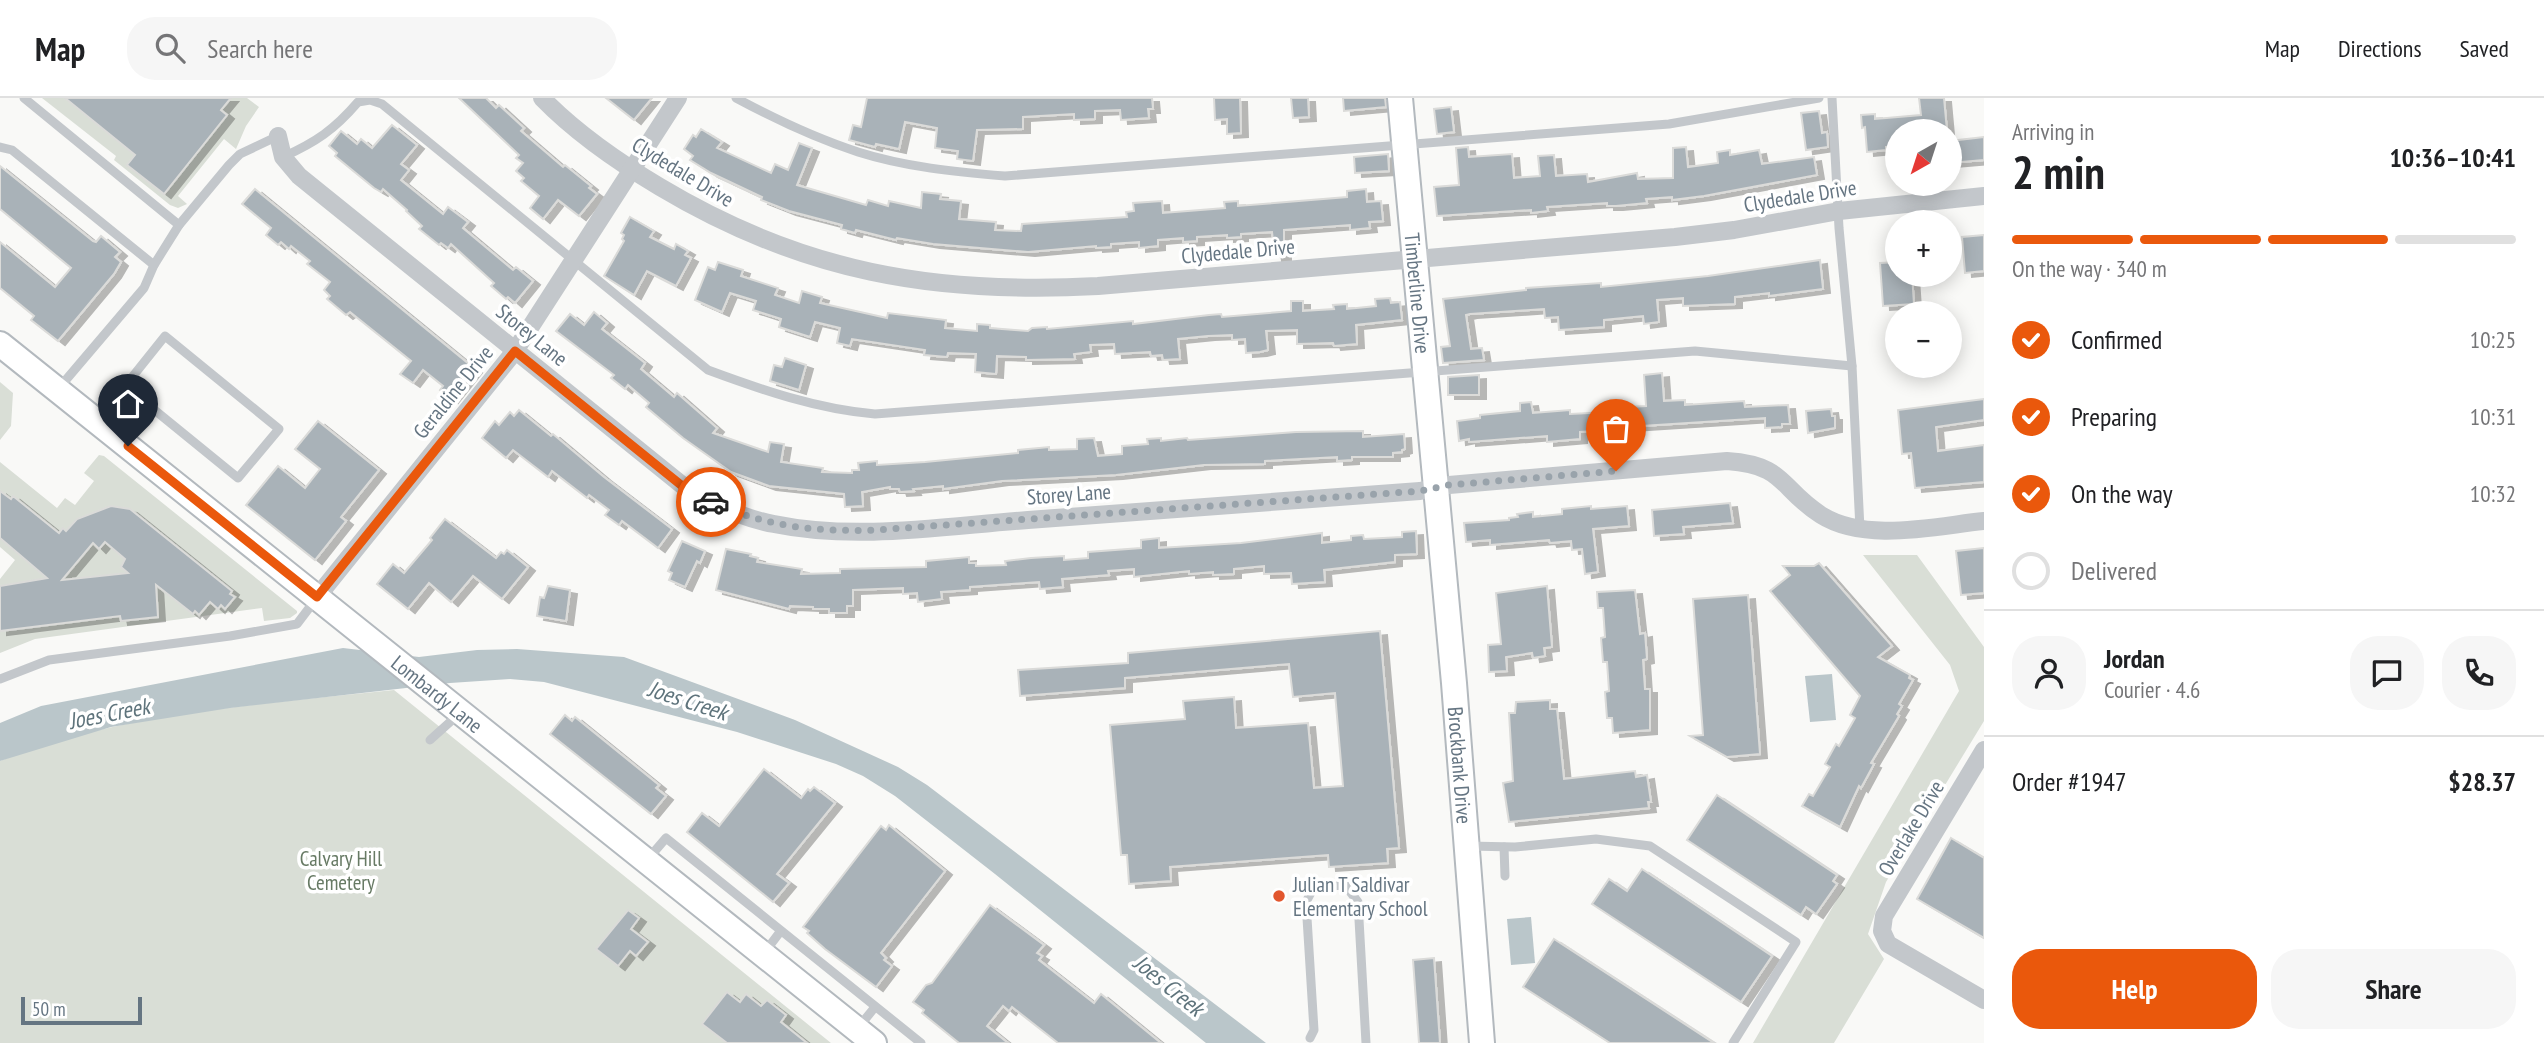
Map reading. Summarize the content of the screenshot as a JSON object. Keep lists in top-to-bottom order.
{
  "streets": {
    "main road": ["Timberline Drive", "Lombardy Lane", "Brockbank Drive"],
    "street": [
      "Clydedale Drive",
      "Storey Lane",
      "Geraldine Drive",
      "Overlake Drive"
    ]
  },
  "crossings": [
    ["Clydedale Drive", "Timberline Drive"],
    ["Clydedale Drive", "Geraldine Drive"],
    ["Timberline Drive", "Storey Lane"],
    ["Timberline Drive", "Brockbank Drive"],
    ["Storey Lane", "Geraldine Drive"],
    ["Storey Lane", "Brockbank Drive"],
    ["Geraldine Drive", "Lombardy Lane"]
  ],
  "water": ["Joes Creek"],
  "parks": ["Calvary Hill Cemetery"],
  "places": ["Julian T Saldivar Elementary School"],
  "scale_bar": "50 m",
  "north": "bottom left",
  "page": {
    "header": "Map",
    "search": "Search here",
    "nav": ["Map", "Directions", "Saved"],
    "heading": ["2 min", "Arriving in", "10:36–10:41"],
    "panel": [
      "Jordan",
      "Courier · 4.6",
      "Order #1947",
      "$28.37"
    ],
    "map_buttons": ["+", "−"],
    "bar": "On the way · 340 m",
    "list": [
      ["Confirmed", "10:25"],
      ["Preparing", "10:31"],
      ["On the way", "10:32"],
      "Delivered"
    ],
    "buttons": ["Help", "Share"],
    "scale": "50 m"
  }
}
